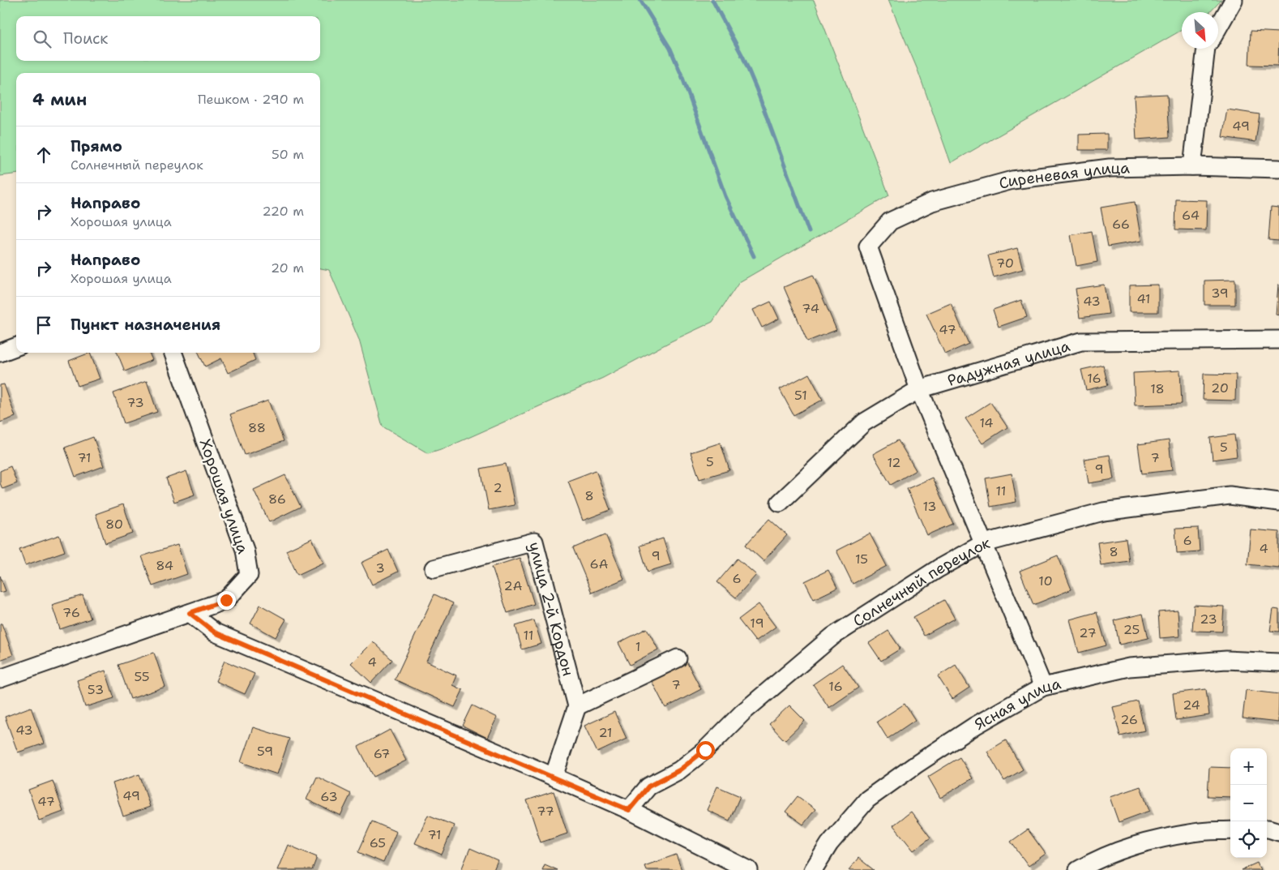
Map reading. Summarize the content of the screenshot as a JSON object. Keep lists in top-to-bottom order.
{
  "streets": {
    "street": [
      "Сиреневая улица",
      "Радужная улица",
      "Хорошая улица",
      "Солнечный переулок",
      "улица 2-й Кордон",
      "Ясная улица"
    ]
  },
  "crossings": [
    ["Сиреневая улица", "Радужная улица"]
  ],
  "house_numbers": [
    "49",
    "64",
    "66",
    "70",
    "39",
    "41",
    "43",
    "74",
    "47",
    "16",
    "20",
    "18",
    "51",
    "73",
    "14",
    "88",
    "5",
    "71",
    "7",
    "5",
    "12",
    "9",
    "2",
    "11",
    "8",
    "86",
    "13",
    "80",
    "6",
    "4",
    "8",
    "9",
    "15",
    "6А",
    "84",
    "3",
    "6",
    "10",
    "2А",
    "76",
    "23",
    "19",
    "25",
    "27",
    "11",
    "1",
    "4",
    "55",
    "7",
    "16",
    "53",
    "24",
    "26",
    "43",
    "21",
    "59",
    "67",
    "49",
    "63",
    "47",
    "77",
    "71",
    "65"
  ],
  "north": "bottom right",
  "page": {
    "search": "Поиск",
    "heading": ["4 мин", "Пешком · 290 m"],
    "list": [
      ["Прямо", "Солнечный переулок", "50 m"],
      ["Направо", "Хорошая улица", "220 m"],
      ["Направо", "Хорошая улица", "20 m"],
      "Пункт назначения"
    ],
    "map_buttons": ["+", "−"]
  }
}
